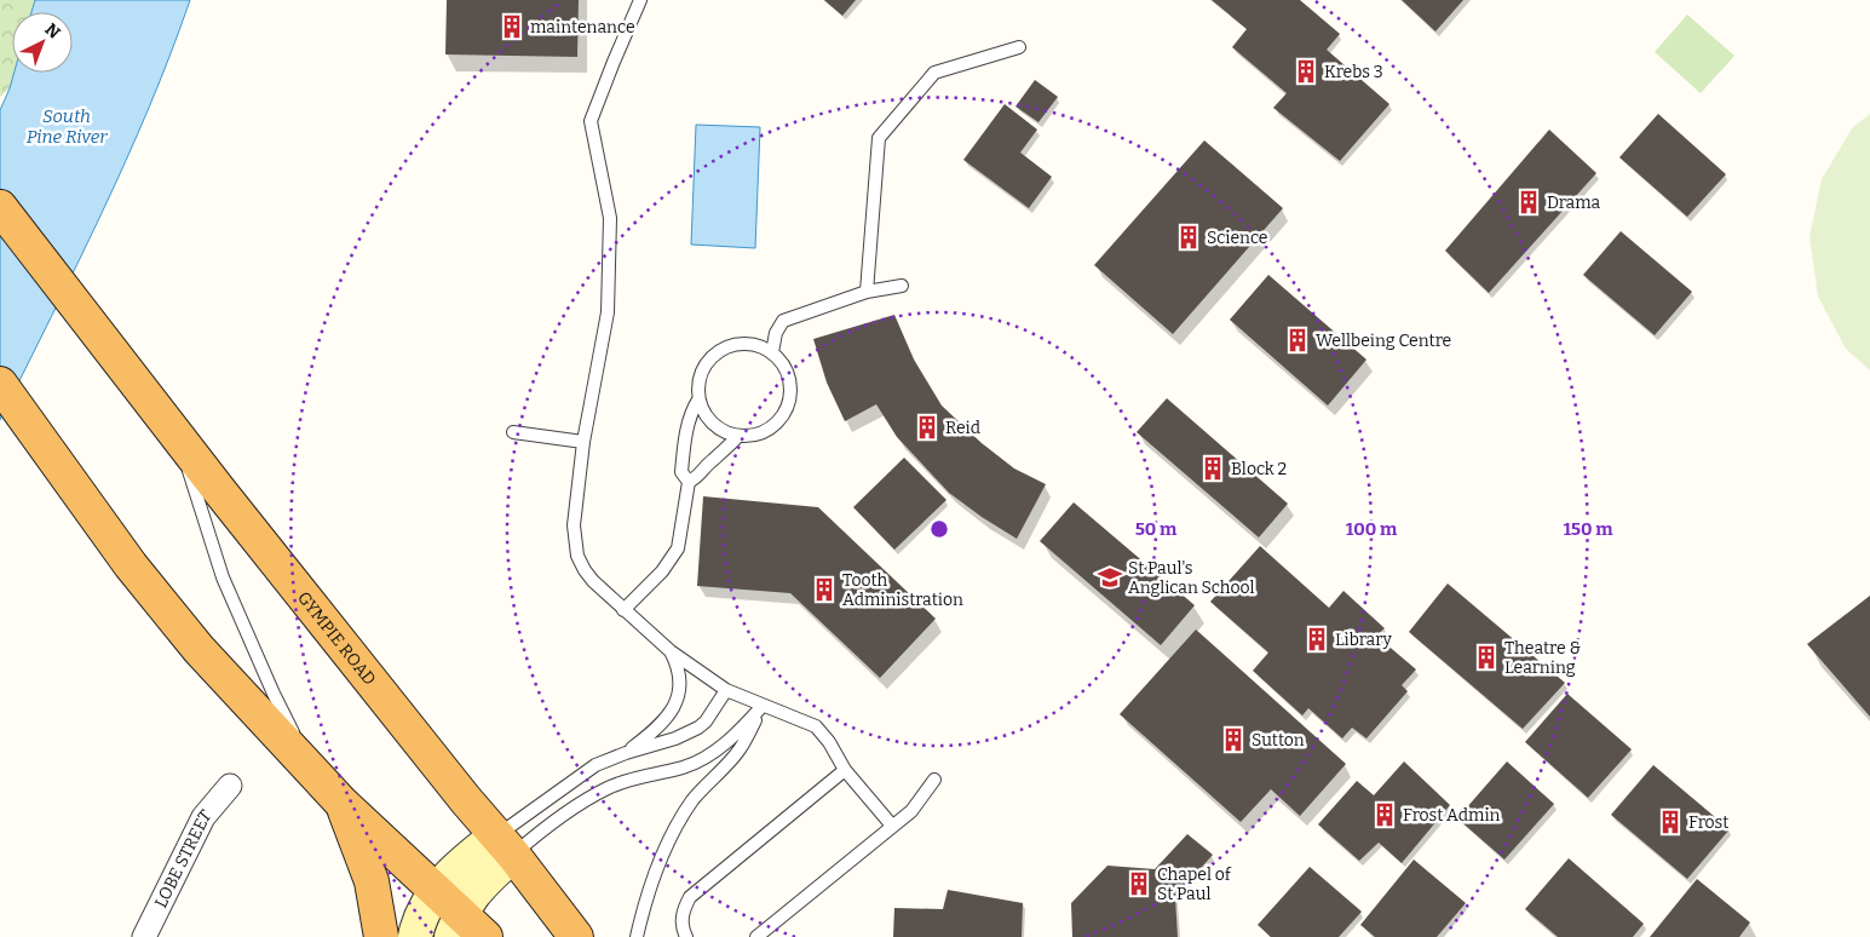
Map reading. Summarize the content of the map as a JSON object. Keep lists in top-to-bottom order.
{
  "streets": {
    "highway": ["GYMPIE ROAD"],
    "street": ["LOBE STREET"]
  },
  "water": ["South Pine River"],
  "places": {
    "building": [
      "maintenance",
      "Krebs 3",
      "Drama",
      "Science",
      "Wellbeing Centre",
      "Reid",
      "Block 2",
      "Tooth Administration",
      "Library",
      "Theatre & Learning",
      "Sutton",
      "Frost Admin",
      "Frost",
      "Chapel of St Paul"
    ],
    "school or university": ["St Paul's Anglican School"]
  },
  "north": "top right",
  "rings": ["50 m", "100 m", "150 m"]
}
